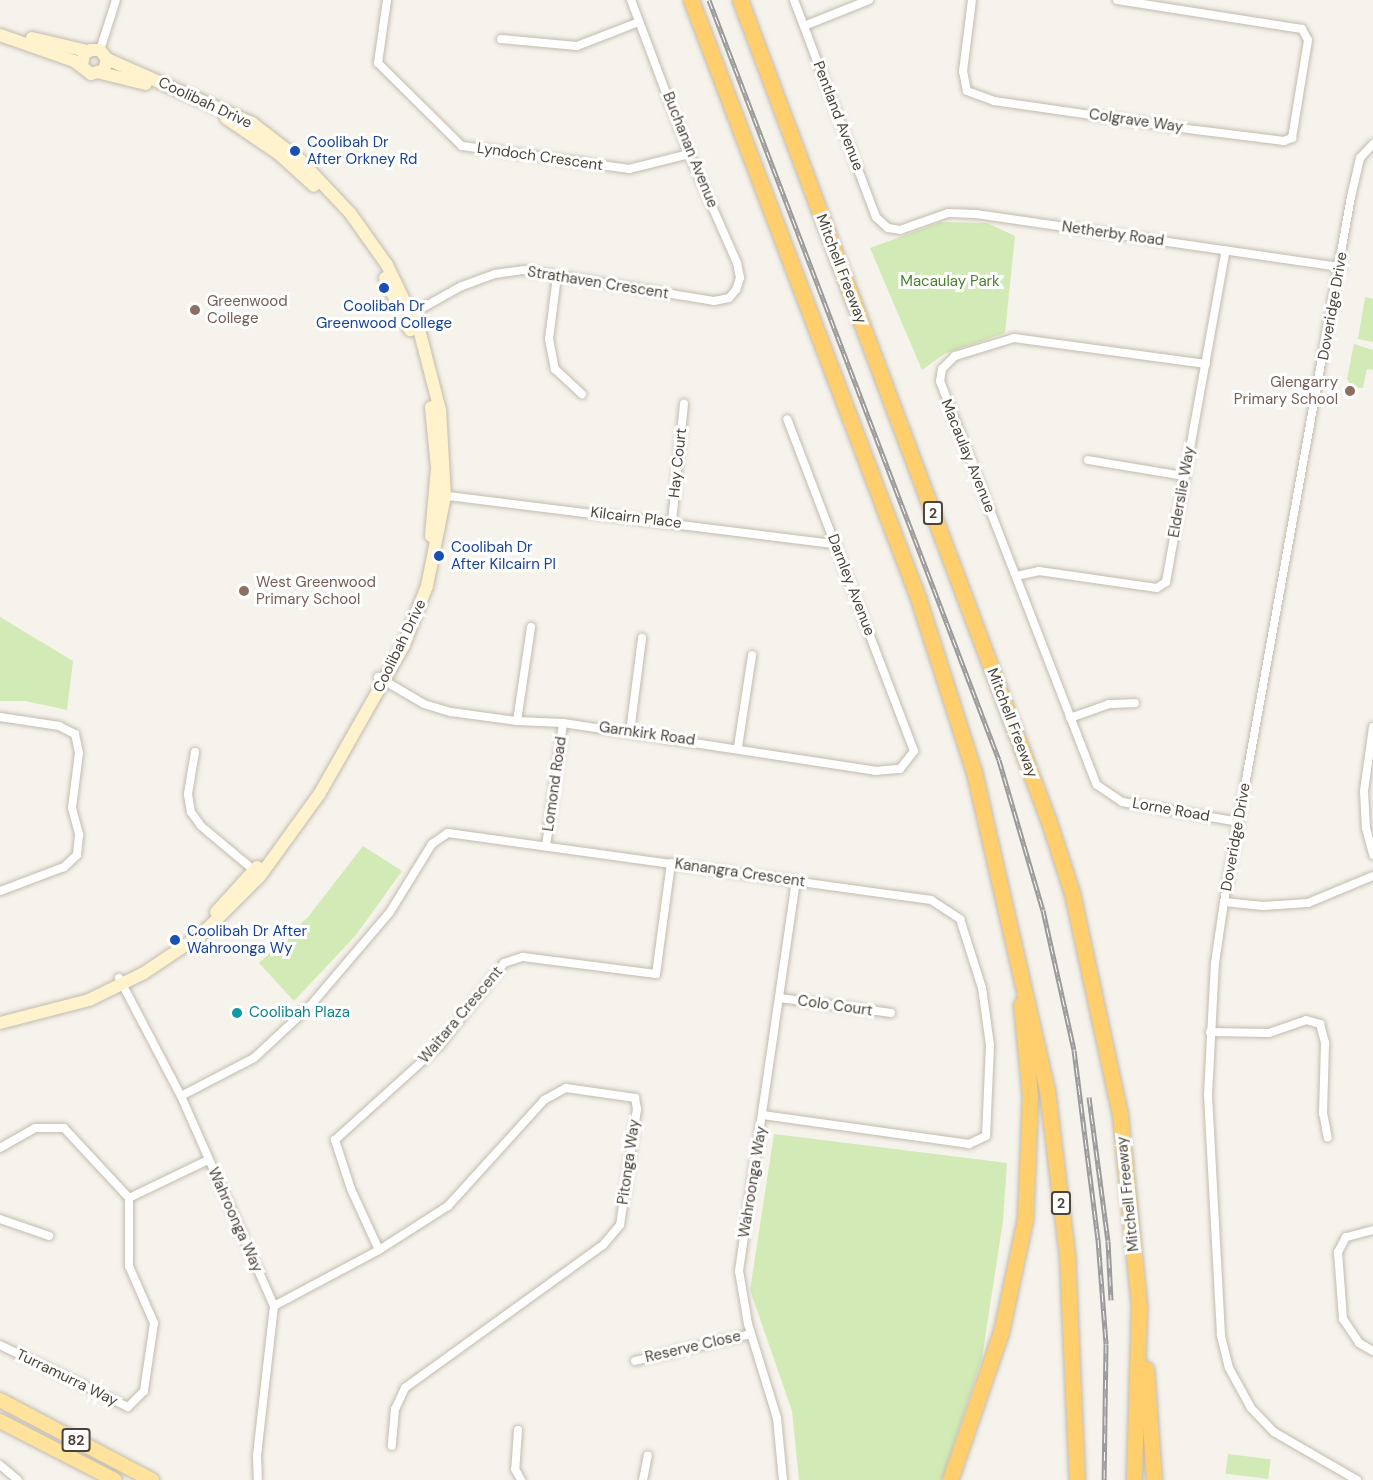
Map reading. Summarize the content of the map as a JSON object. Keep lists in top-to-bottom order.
{
  "streets": {
    "highway": ["Mitchell Freeway", "2"],
    "main road": ["Coolibah Drive", "82"],
    "street": [
      "Pentland Avenue",
      "Colgrave Way",
      "Buchanan Avenue",
      "Lyndoch Crescent",
      "Netherby Road",
      "Strathaven Crescent",
      "Doveridge Drive",
      "Macaulay Avenue",
      "Hay Court",
      "Elderslie Way",
      "Kilcairn Place",
      "Darnley Avenue",
      "Garnkirk Road",
      "Lomond Road",
      "Lorne Road",
      "Kanangra Crescent",
      "Colo Court",
      "Waitara Crescent",
      "Pitonga Way",
      "Wahroonga Way",
      "Reserve Close",
      "Turramurra Way"
    ]
  },
  "crossings": [
    ["Coolibah Drive", "Strathaven Crescent"],
    ["Coolibah Drive", "Kilcairn Place"],
    ["Coolibah Drive", "Garnkirk Road"],
    ["Coolibah Drive", "Wahroonga Way"],
    ["Pentland Avenue", "Netherby Road"],
    ["Buchanan Avenue", "Lyndoch Crescent"],
    ["Buchanan Avenue", "Strathaven Crescent"],
    ["Netherby Road", "Doveridge Drive"],
    ["Netherby Road", "Elderslie Way"],
    ["Doveridge Drive", "Lorne Road"],
    ["Macaulay Avenue", "Elderslie Way"],
    ["Macaulay Avenue", "Lorne Road"],
    ["Hay Court", "Kilcairn Place"],
    ["Kilcairn Place", "Darnley Avenue"],
    ["Darnley Avenue", "Garnkirk Road"],
    ["Garnkirk Road", "Lomond Road"],
    ["Lomond Road", "Kanangra Crescent"],
    ["Kanangra Crescent", "Waitara Crescent"],
    ["Kanangra Crescent", "Wahroonga Way"],
    ["Colo Court", "Wahroonga Way"],
    ["Waitara Crescent", "Pitonga Way"],
    ["Pitonga Way", "Wahroonga Way"],
    ["Wahroonga Way", "Reserve Close"]
  ],
  "parks": ["Macaulay Park"],
  "places": [
    "Coolibah Dr After Orkney Rd",
    "Coolibah Dr Greenwood College",
    "Greenwood College",
    "Glengarry Primary School",
    "Coolibah Dr After Kilcairn Pl",
    "West Greenwood Primary School",
    "Coolibah Dr After Wahroonga Wy",
    "Coolibah Plaza"
  ]
}
